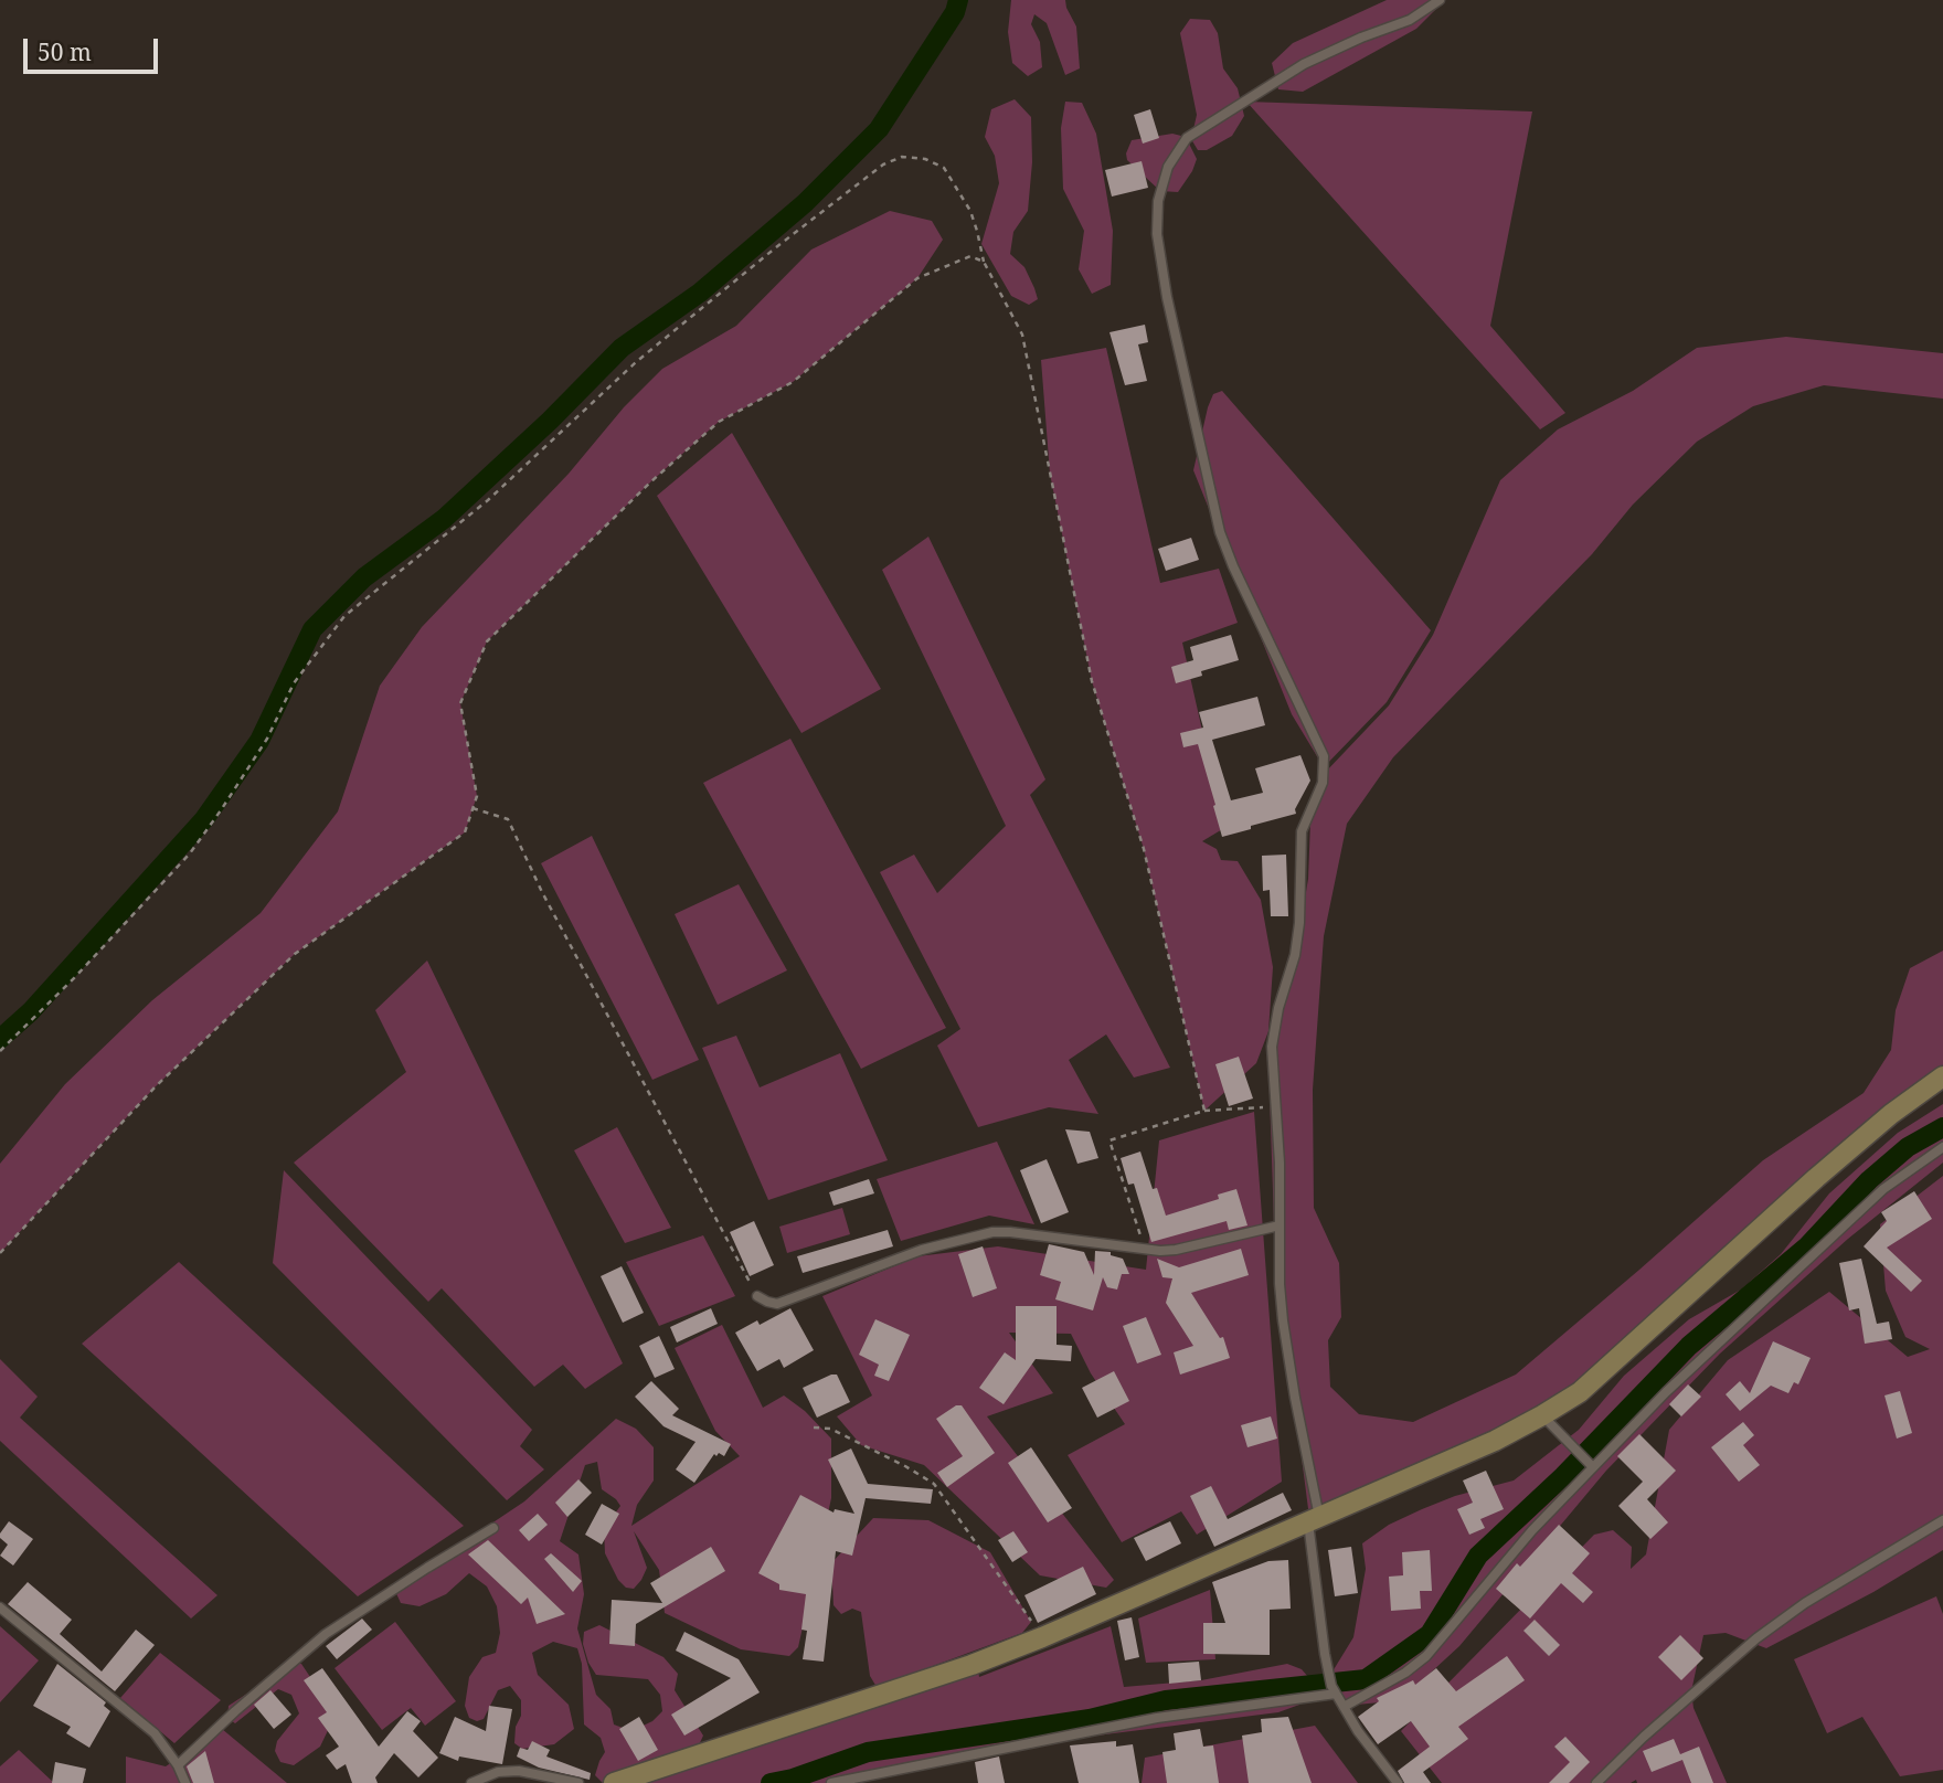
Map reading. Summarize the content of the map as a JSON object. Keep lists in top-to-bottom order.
{
  "scale_bar": "50 m"
}
